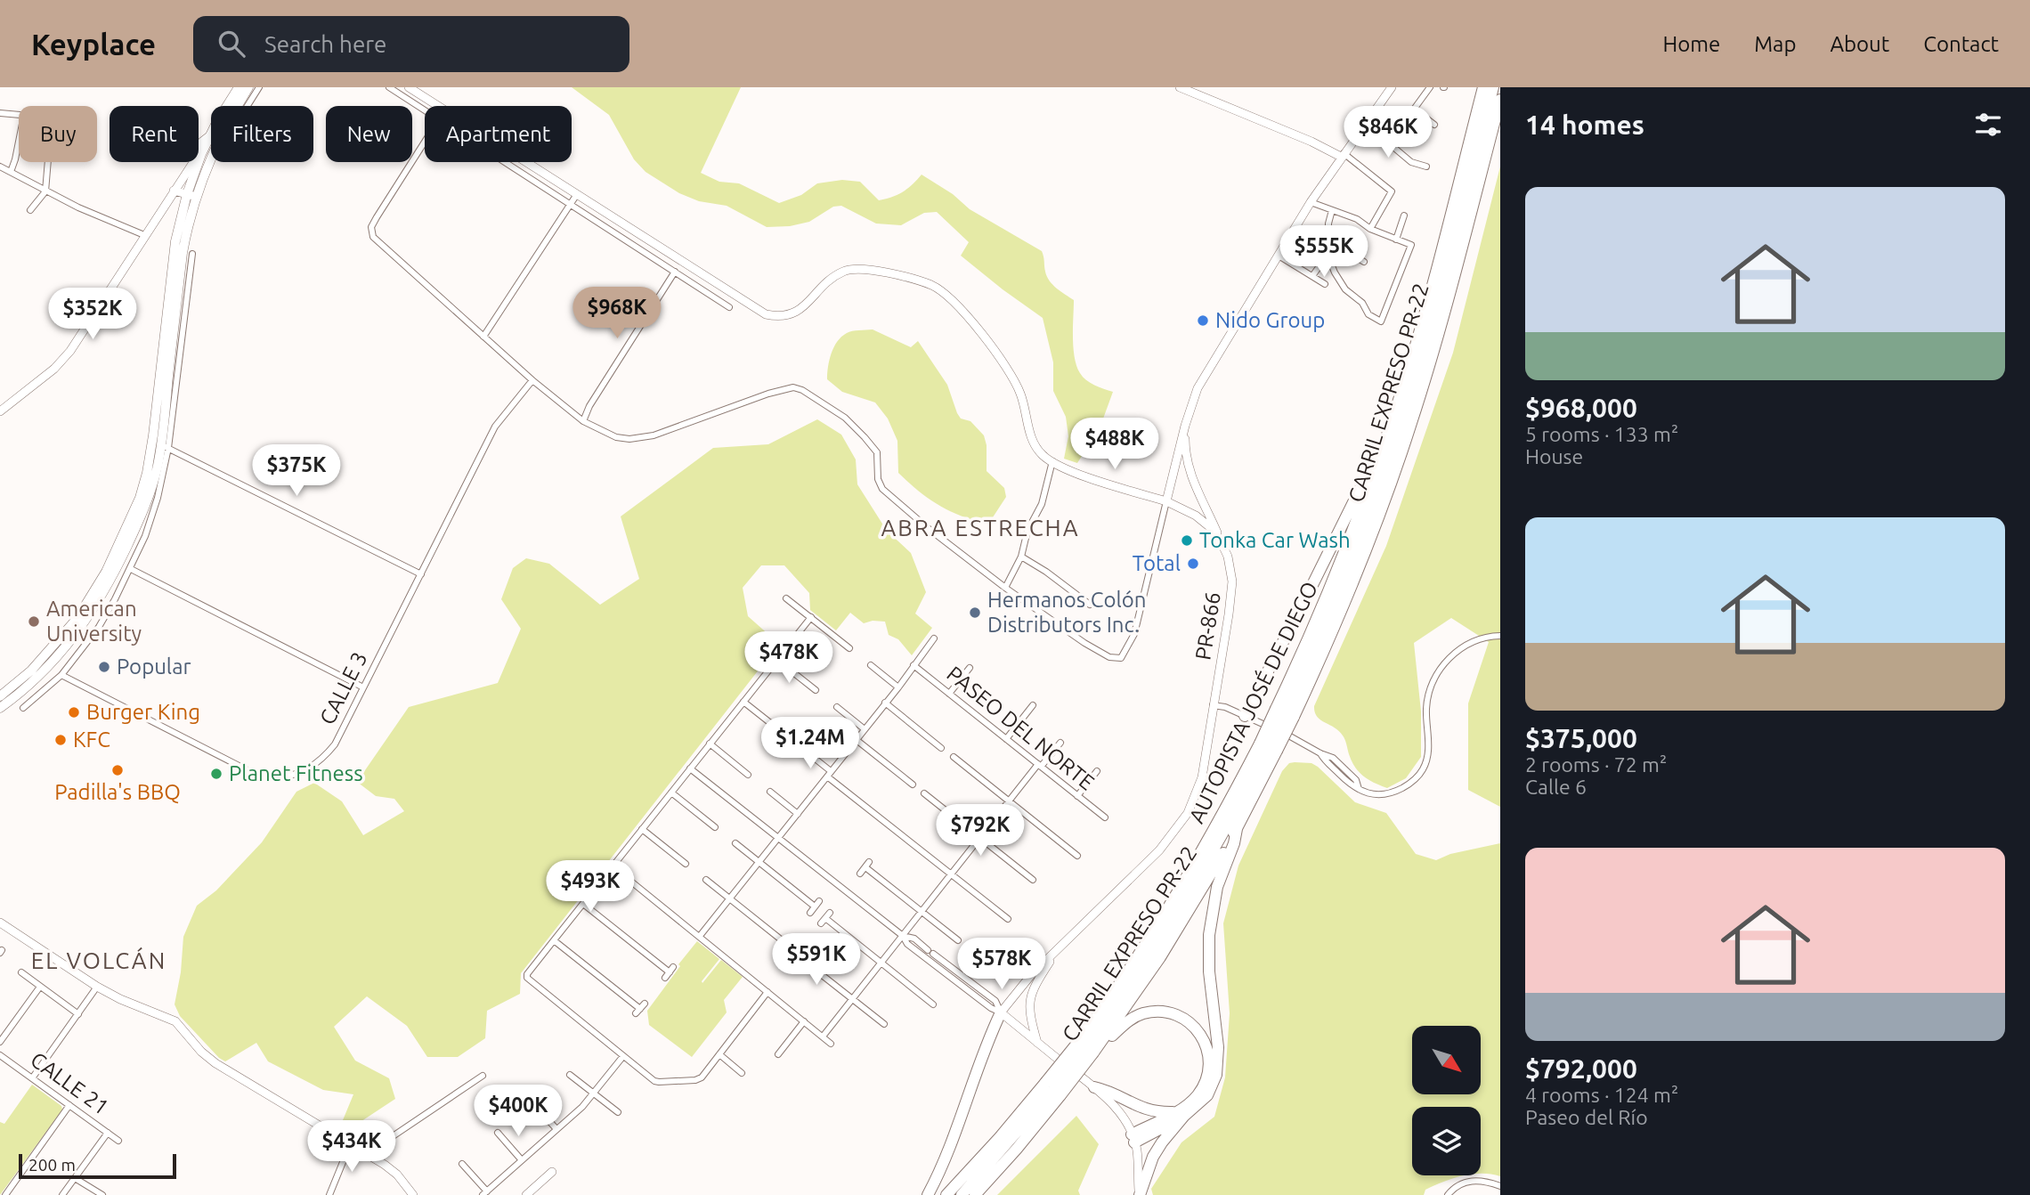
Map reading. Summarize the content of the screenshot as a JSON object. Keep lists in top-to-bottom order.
{
  "streets": {
    "highway": ["CARRIL EXPRESO PR-22", "AUTOPISTA JOSÉ DE DIEGO"],
    "street": [
      "PR-866",
      "CALLE 3",
      "PASEO DEL NORTE",
      "CALLE 21"
    ]
  },
  "crossings": [
    ["CARRIL EXPRESO PR-22", "AUTOPISTA JOSÉ DE DIEGO"]
  ],
  "districts": ["ABRA ESTRECHA", "EL VOLCÁN"],
  "places": [
    "Nido Group",
    "Tonka Car Wash",
    "Total",
    "Hermanos Colón Distributors Inc.",
    "American University",
    "Popular",
    "Burger King",
    "KFC",
    "Padilla's BBQ",
    "Planet Fitness"
  ],
  "scale_bar": "200 m",
  "north": "bottom right",
  "page": {
    "header": "Keyplace",
    "search": "Search here",
    "nav": [
      "Home",
      "Map",
      "About",
      "Contact"
    ],
    "heading": "14 homes",
    "price": [
      "$846K",
      "$555K",
      "$968K",
      "$352K",
      "$488K",
      "$375K",
      "$478K",
      "$1.24M",
      "$792K",
      "$493K",
      "$591K",
      "$578K",
      "$400K",
      "$434K"
    ],
    "chip": [
      "Buy",
      "Rent",
      "Filters",
      "New",
      "Apartment"
    ],
    "list": [
      {
        "name": "$968,000",
        "note": "5 rooms · 133 m² · House"
      },
      {
        "name": "$375,000",
        "note": "2 rooms · 72 m² · Calle 6"
      },
      {
        "name": "$792,000",
        "note": "4 rooms · 124 m² · Paseo del Río"
      }
    ],
    "scale": "200 m"
  }
}
